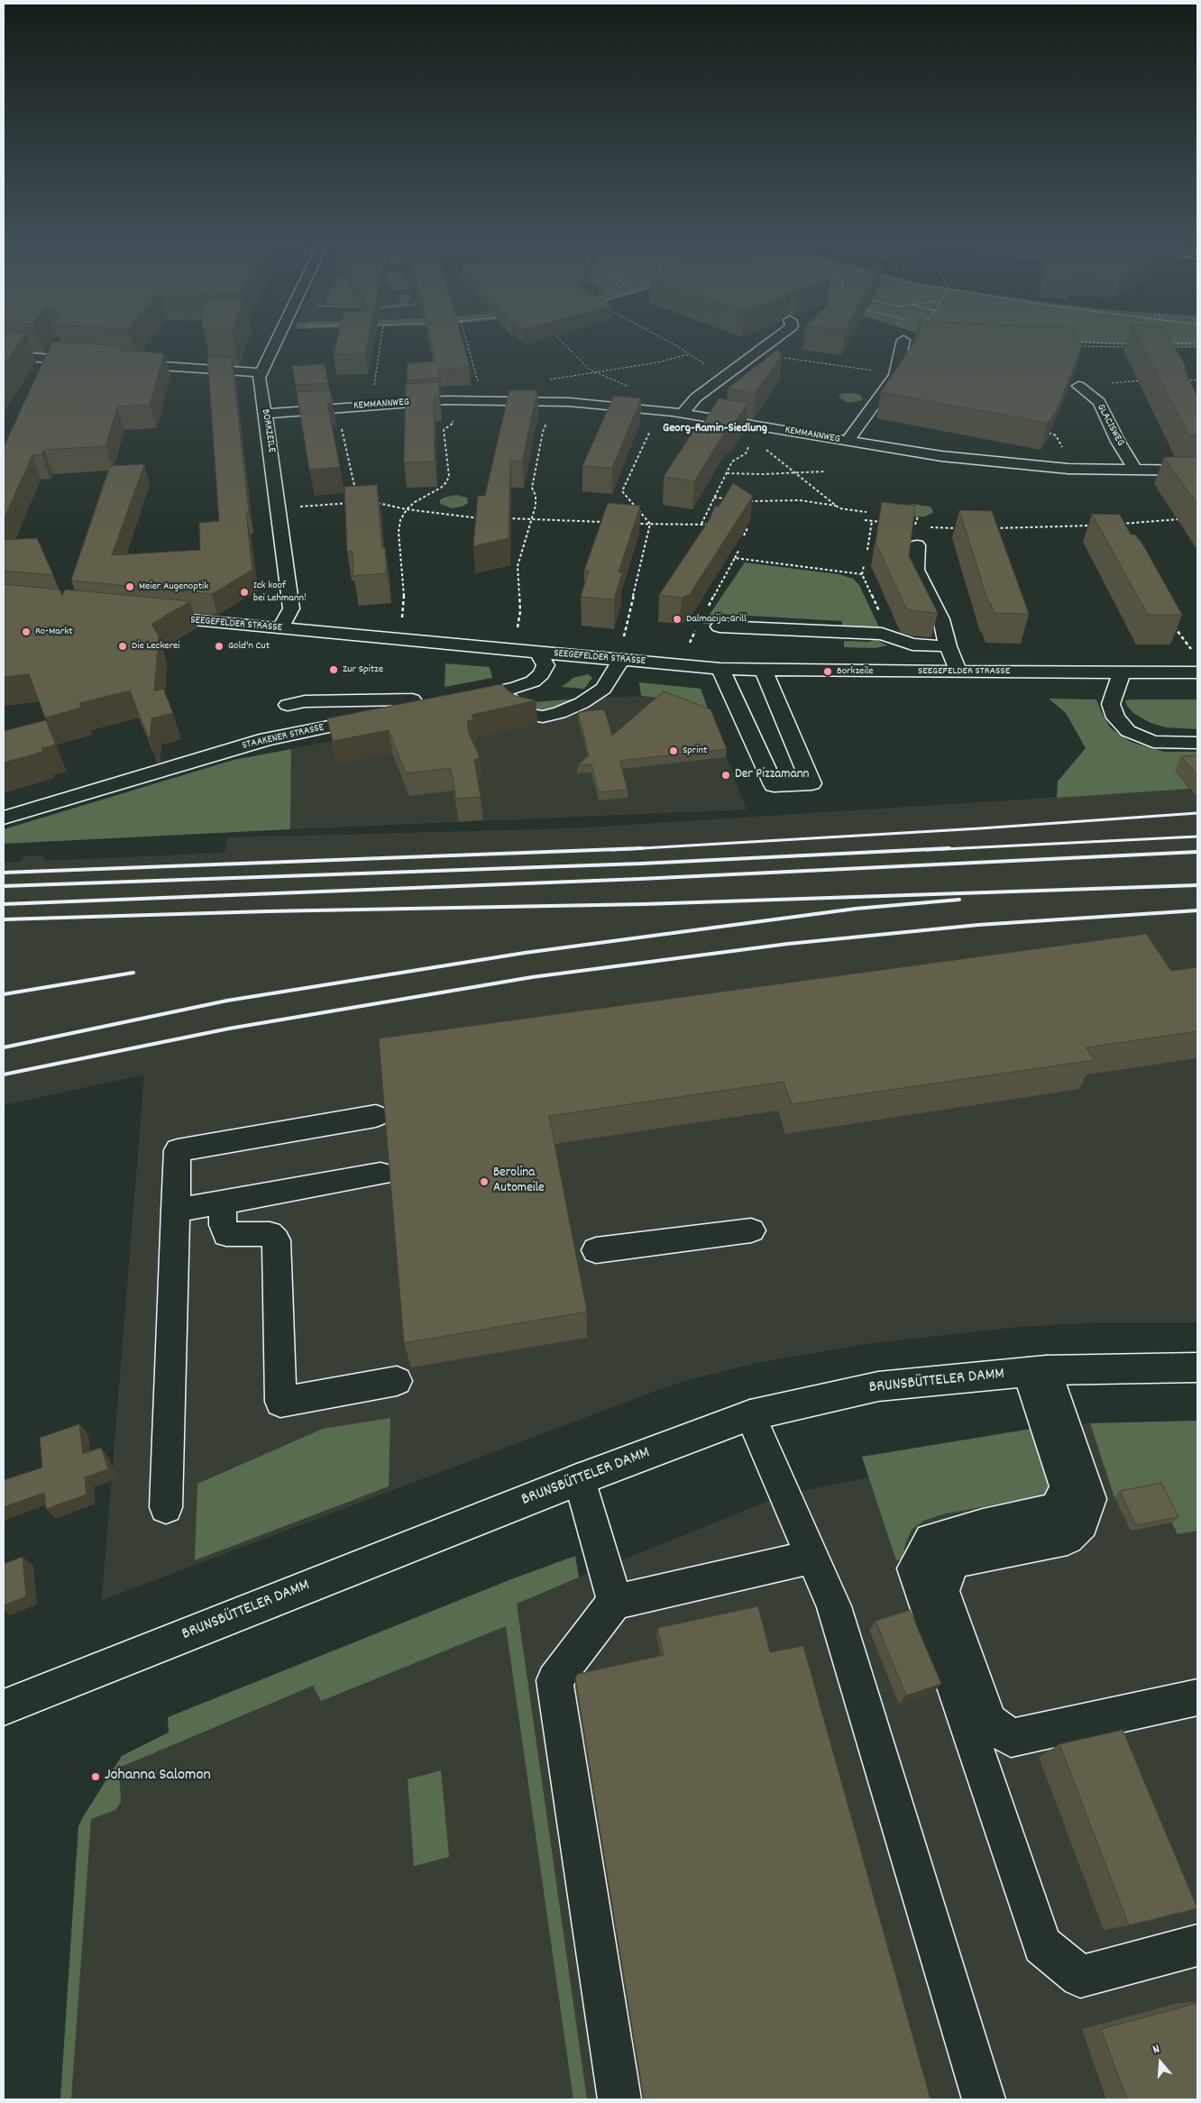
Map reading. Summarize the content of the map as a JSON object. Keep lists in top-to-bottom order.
{
  "streets": {
    "street": [
      "KEMMANNWEG",
      "GLACISWEG",
      "BORKZEILE",
      "SEEGEFELDER STRASSE",
      "STAAKENER STRASSE",
      "BRUNSBÜTTELER DAMM"
    ]
  },
  "crossings": [
    ["KEMMANNWEG", "GLACISWEG"],
    ["KEMMANNWEG", "BORKZEILE"],
    ["BORKZEILE", "SEEGEFELDER STRASSE"]
  ],
  "districts": ["Georg-Ramin-Siedlung"],
  "places": [
    "Meier Augenoptik",
    "Ick koof bei Lehmann!",
    "Dalmacija-Grill",
    "Ro-Markt",
    "Die Leckerei",
    "Gold'n Cut",
    "Zur Spitze",
    "Borkzeile",
    "Sprint",
    "Der Pizzamann",
    "Berolina Automeile",
    "Johanna Salomon"
  ],
  "north": "top"
}
